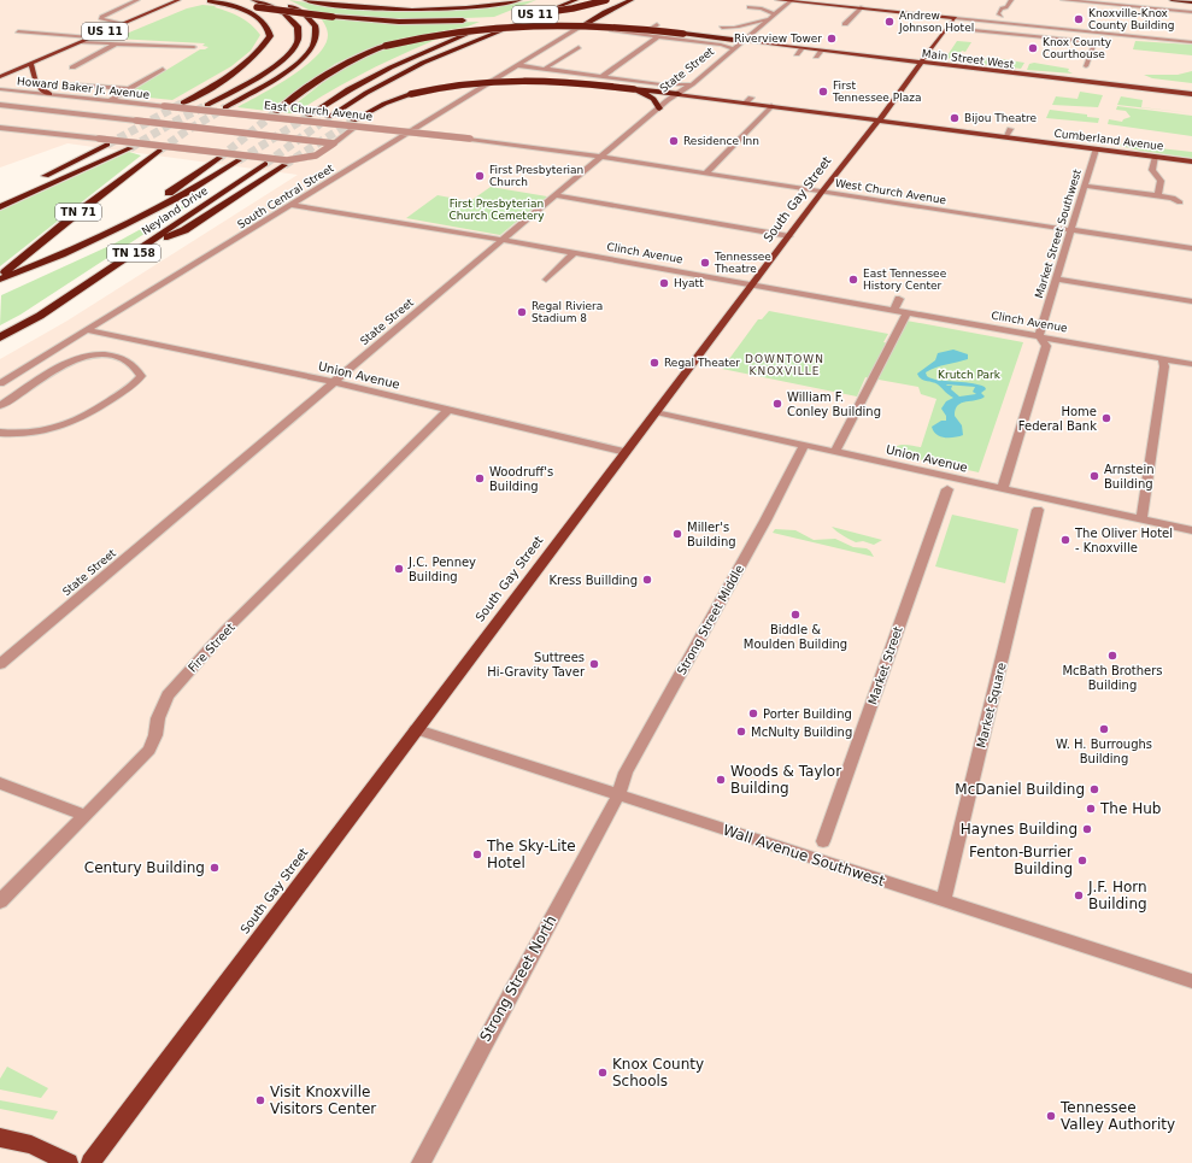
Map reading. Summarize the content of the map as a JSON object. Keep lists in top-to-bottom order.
{
  "streets": {
    "highway": [
      "US 11",
      "Neyland Drive",
      "TN 71",
      "TN 158"
    ],
    "main road": ["Main Street West", "Cumberland Avenue", "South Gay Street"],
    "street": [
      "State Street",
      "Howard Baker Jr. Avenue",
      "East Church Avenue",
      "West Church Avenue",
      "South Central Street",
      "Market Street Southwest",
      "Clinch Avenue",
      "Union Avenue",
      "Strong Street Middle",
      "Fire Street",
      "Market Street",
      "Market Square",
      "Wall Avenue Southwest",
      "Strong Street North"
    ]
  },
  "crossings": [
    ["Main Street West", "State Street"],
    ["Main Street West", "South Gay Street"],
    ["State Street", "Cumberland Avenue"],
    ["State Street", "West Church Avenue"],
    ["State Street", "Clinch Avenue"],
    ["State Street", "Union Avenue"],
    ["Howard Baker Jr. Avenue", "East Church Avenue"],
    ["East Church Avenue", "West Church Avenue"],
    ["Cumberland Avenue", "South Gay Street"],
    ["Cumberland Avenue", "Market Street Southwest"],
    ["West Church Avenue", "South Gay Street"],
    ["West Church Avenue", "Market Street Southwest"],
    ["South Central Street", "Clinch Avenue"],
    ["South Central Street", "Union Avenue"],
    ["South Gay Street", "Clinch Avenue"],
    ["South Gay Street", "Union Avenue"],
    ["South Gay Street", "Wall Avenue Southwest"],
    ["Neyland Drive", "TN 71"],
    ["Market Street Southwest", "Clinch Avenue"],
    ["Market Street Southwest", "Union Avenue"],
    ["Union Avenue", "Strong Street Middle"],
    ["Union Avenue", "Fire Street"],
    ["Strong Street Middle", "Wall Avenue Southwest"],
    ["Strong Street Middle", "Strong Street North"],
    ["Market Square", "Wall Avenue Southwest"],
    ["Wall Avenue Southwest", "Strong Street North"]
  ],
  "districts": ["DOWNTOWN KNOXVILLE"],
  "parks": ["First Presbyterian Church Cemetery", "Krutch Park"],
  "places": [
    "Knoxville-Knox County Building",
    "Andrew Johnson Hotel",
    "Riverview Tower",
    "Knox County Courthouse",
    "First Tennessee Plaza",
    "Bijou Theatre",
    "Residence Inn",
    "First Presbyterian Church",
    "Tennessee Theatre",
    "East Tennessee History Center",
    "Hyatt",
    "Regal Riviera Stadium 8",
    "Regal Theater",
    "William F. Conley Building",
    "Home Federal Bank",
    "Arnstein Building",
    "Woodruff's Building",
    "Miller's Building",
    "The Oliver Hotel - Knoxville",
    "J.C. Penney Building",
    "Kress Buillding",
    "Biddle & Moulden Building",
    "McBath Brothers Building",
    "Suttrees Hi-Gravity Taver",
    "Porter Building",
    "W. H. Burroughs Building",
    "McNulty Building",
    "Woods & Taylor Building",
    "McDaniel Building",
    "The Hub",
    "Haynes Building",
    "The Sky-Lite Hotel",
    "Fenton-Burrier Building",
    "Century Building",
    "J.F. Horn Building",
    "Knox County Schools",
    "Visit Knoxville Visitors Center",
    "Tennessee Valley Authority"
  ]
}
